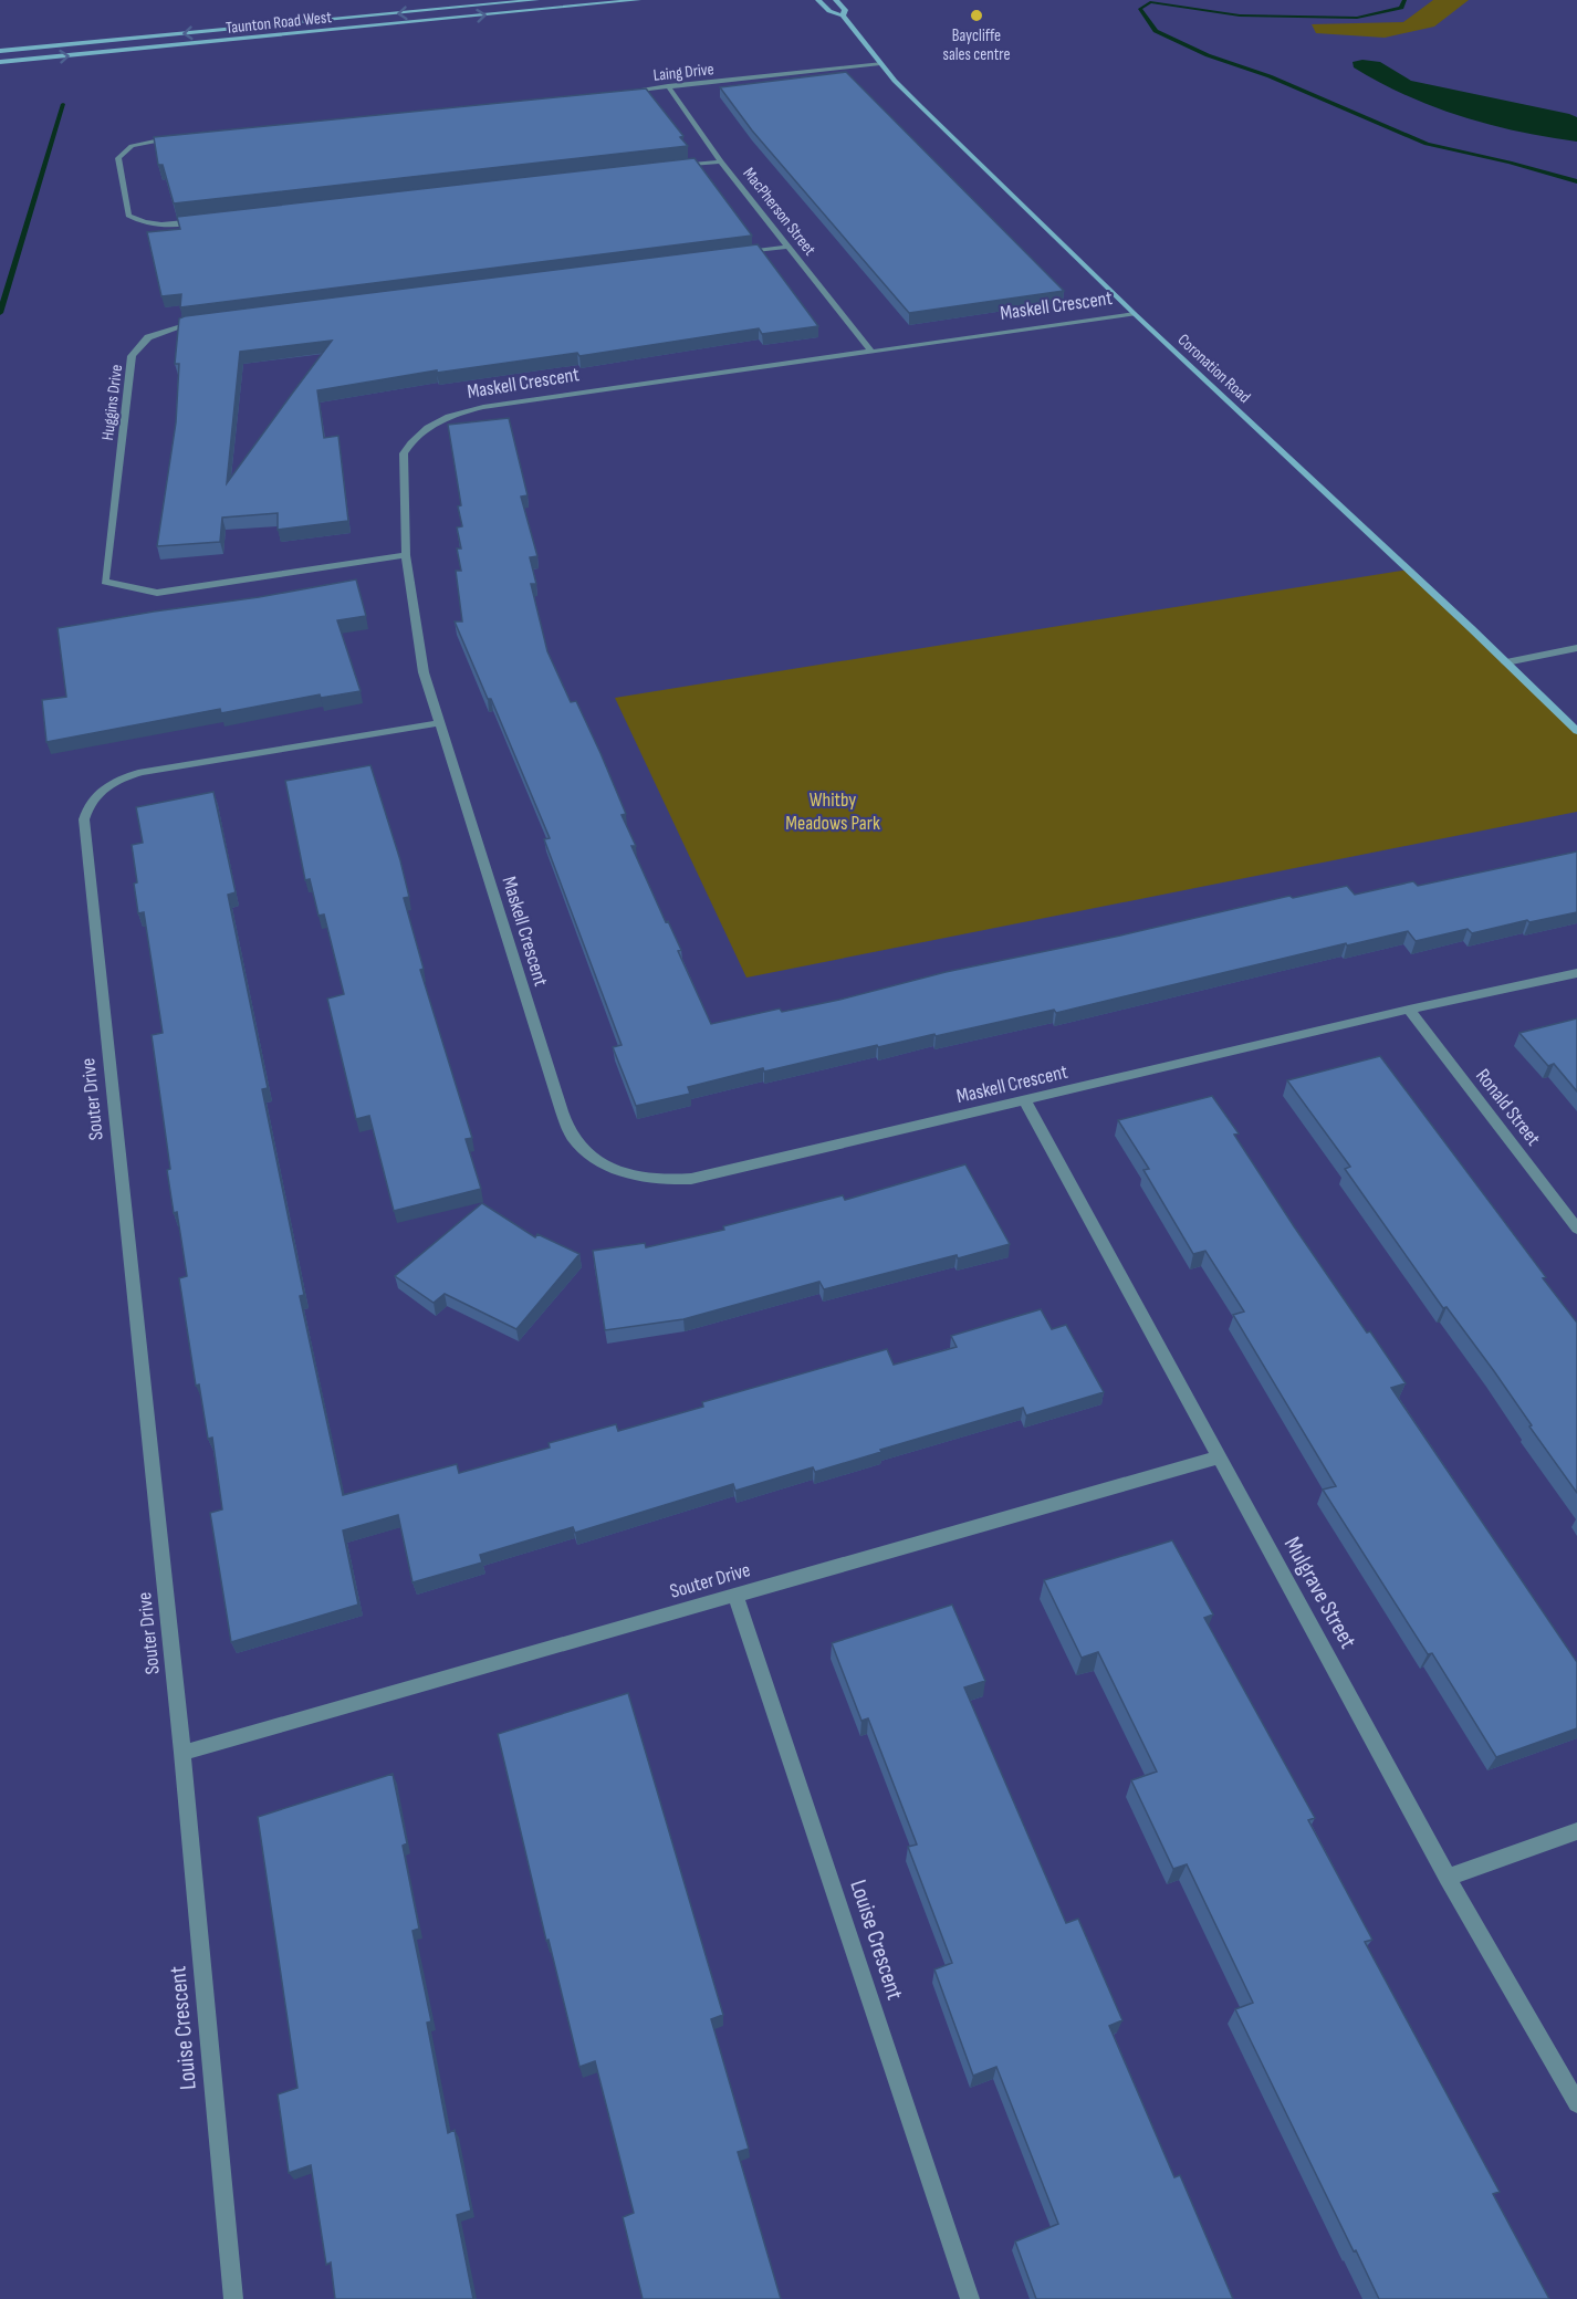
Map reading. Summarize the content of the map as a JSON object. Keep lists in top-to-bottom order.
{
  "streets": {
    "street": [
      "Taunton Road West",
      "Laing Drive",
      "MacPherson Street",
      "Maskell Crescent",
      "Coronation Road",
      "Huggins Drive",
      "Souter Drive",
      "Ronald Street",
      "Mulgrave Street",
      "Louise Crescent"
    ]
  },
  "crossings": [
    ["Laing Drive", "MacPherson Street"],
    ["Laing Drive", "Coronation Road"],
    ["MacPherson Street", "Maskell Crescent"],
    ["Maskell Crescent", "Coronation Road"],
    ["Maskell Crescent", "Huggins Drive"],
    ["Maskell Crescent", "Souter Drive"],
    ["Maskell Crescent", "Ronald Street"],
    ["Maskell Crescent", "Mulgrave Street"],
    ["Souter Drive", "Mulgrave Street"],
    ["Souter Drive", "Louise Crescent"]
  ],
  "parks": ["Whitby Meadows Park"],
  "places": ["Baycliffe sales centre"]
}
